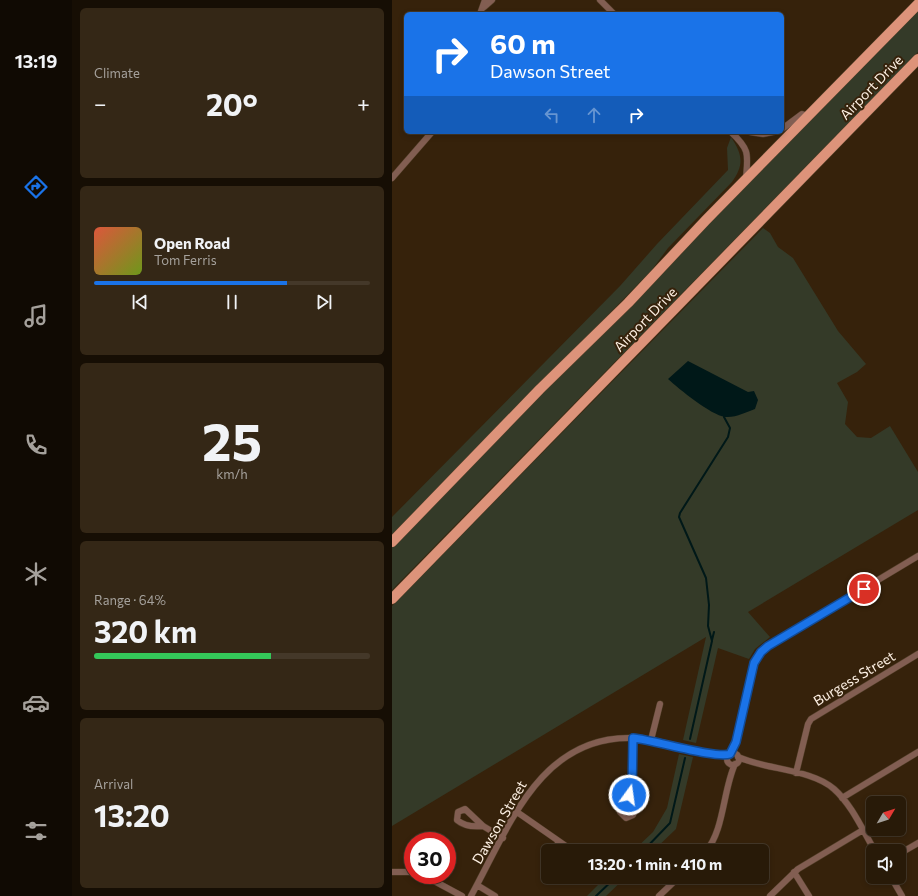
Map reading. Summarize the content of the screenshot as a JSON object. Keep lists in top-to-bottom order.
{
  "streets": {
    "main road": ["Airport Drive"],
    "street": ["Burgess Street", "Dawson Street"]
  },
  "crossings": [
    ["Burgess Street", "Dawson Street"]
  ],
  "north": "top right",
  "page": {
    "tabs": "13:19",
    "tile": [
      "Climate",
      ["25", "km/h"],
      ["Range · 64%", "320 km"],
      ["Arrival", "13:20"]
    ],
    "turn": ["60 m", "Dawson Street"],
    "heat": ["−", "20°", "+"],
    "song": ["Open Road", "Tom Ferris"],
    "limit": "30",
    "trip": "13:20 · 1 min · 410 m"
  }
}
